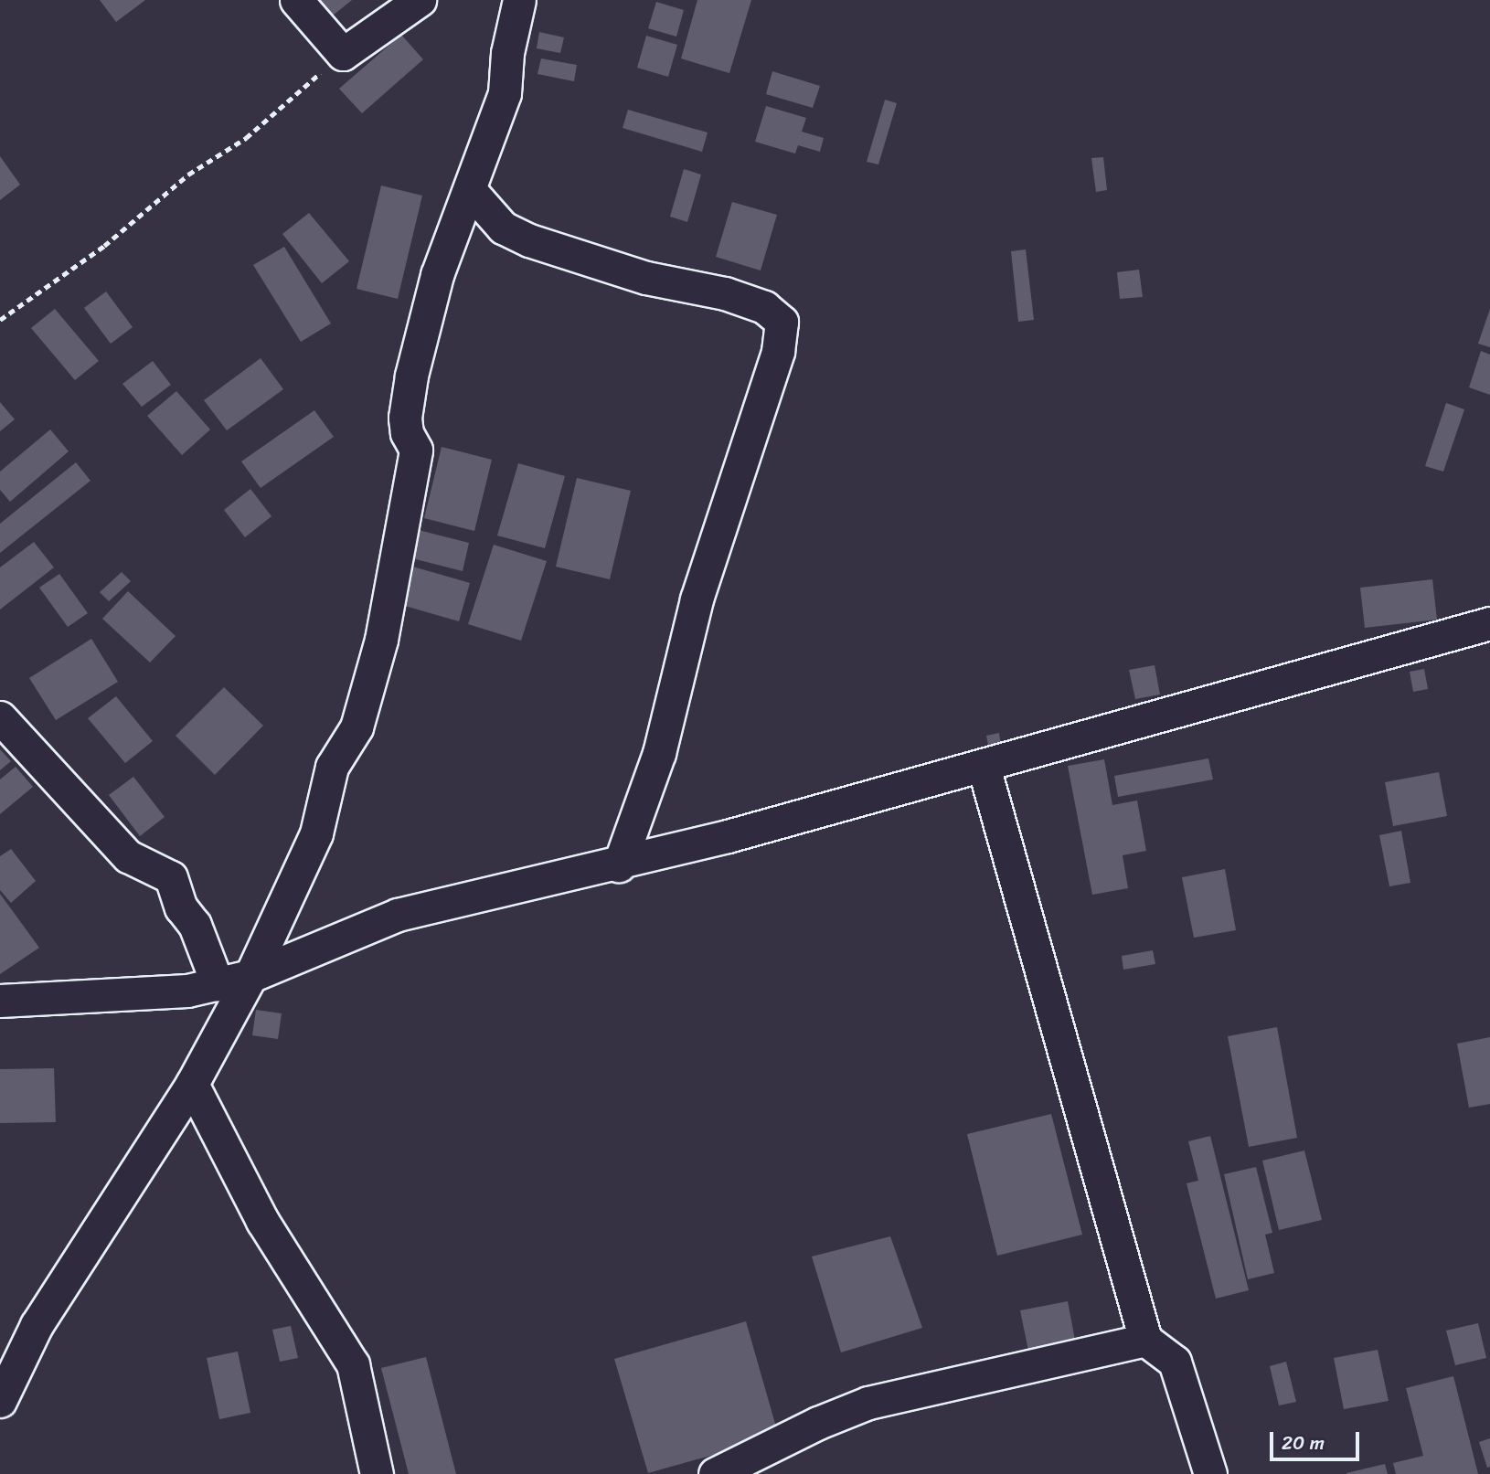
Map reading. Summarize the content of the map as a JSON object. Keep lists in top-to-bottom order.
{
  "scale_bar": "20 m"
}
